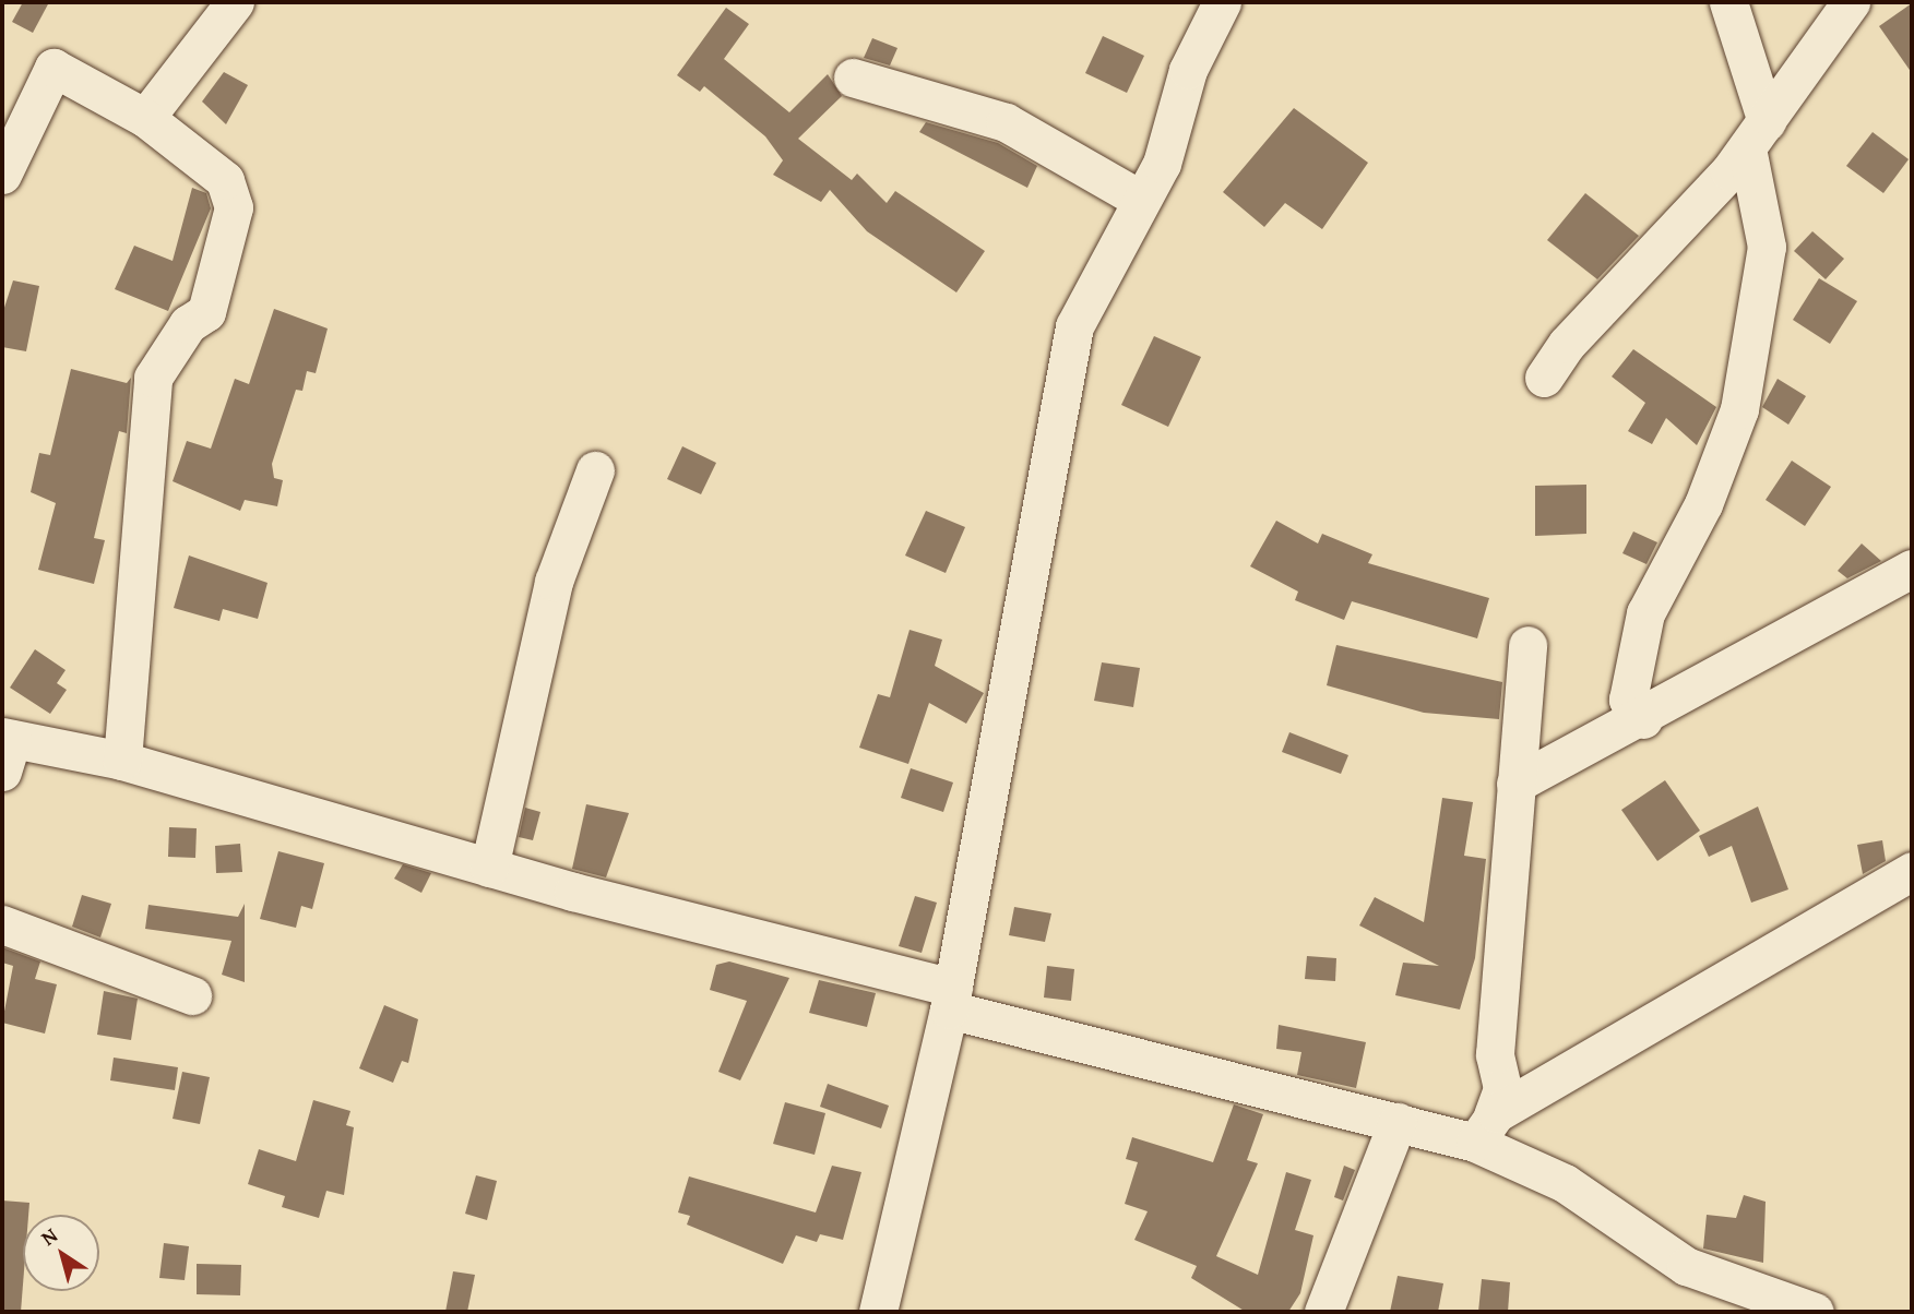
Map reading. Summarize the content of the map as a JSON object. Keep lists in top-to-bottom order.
{
  "north": "top left"
}
